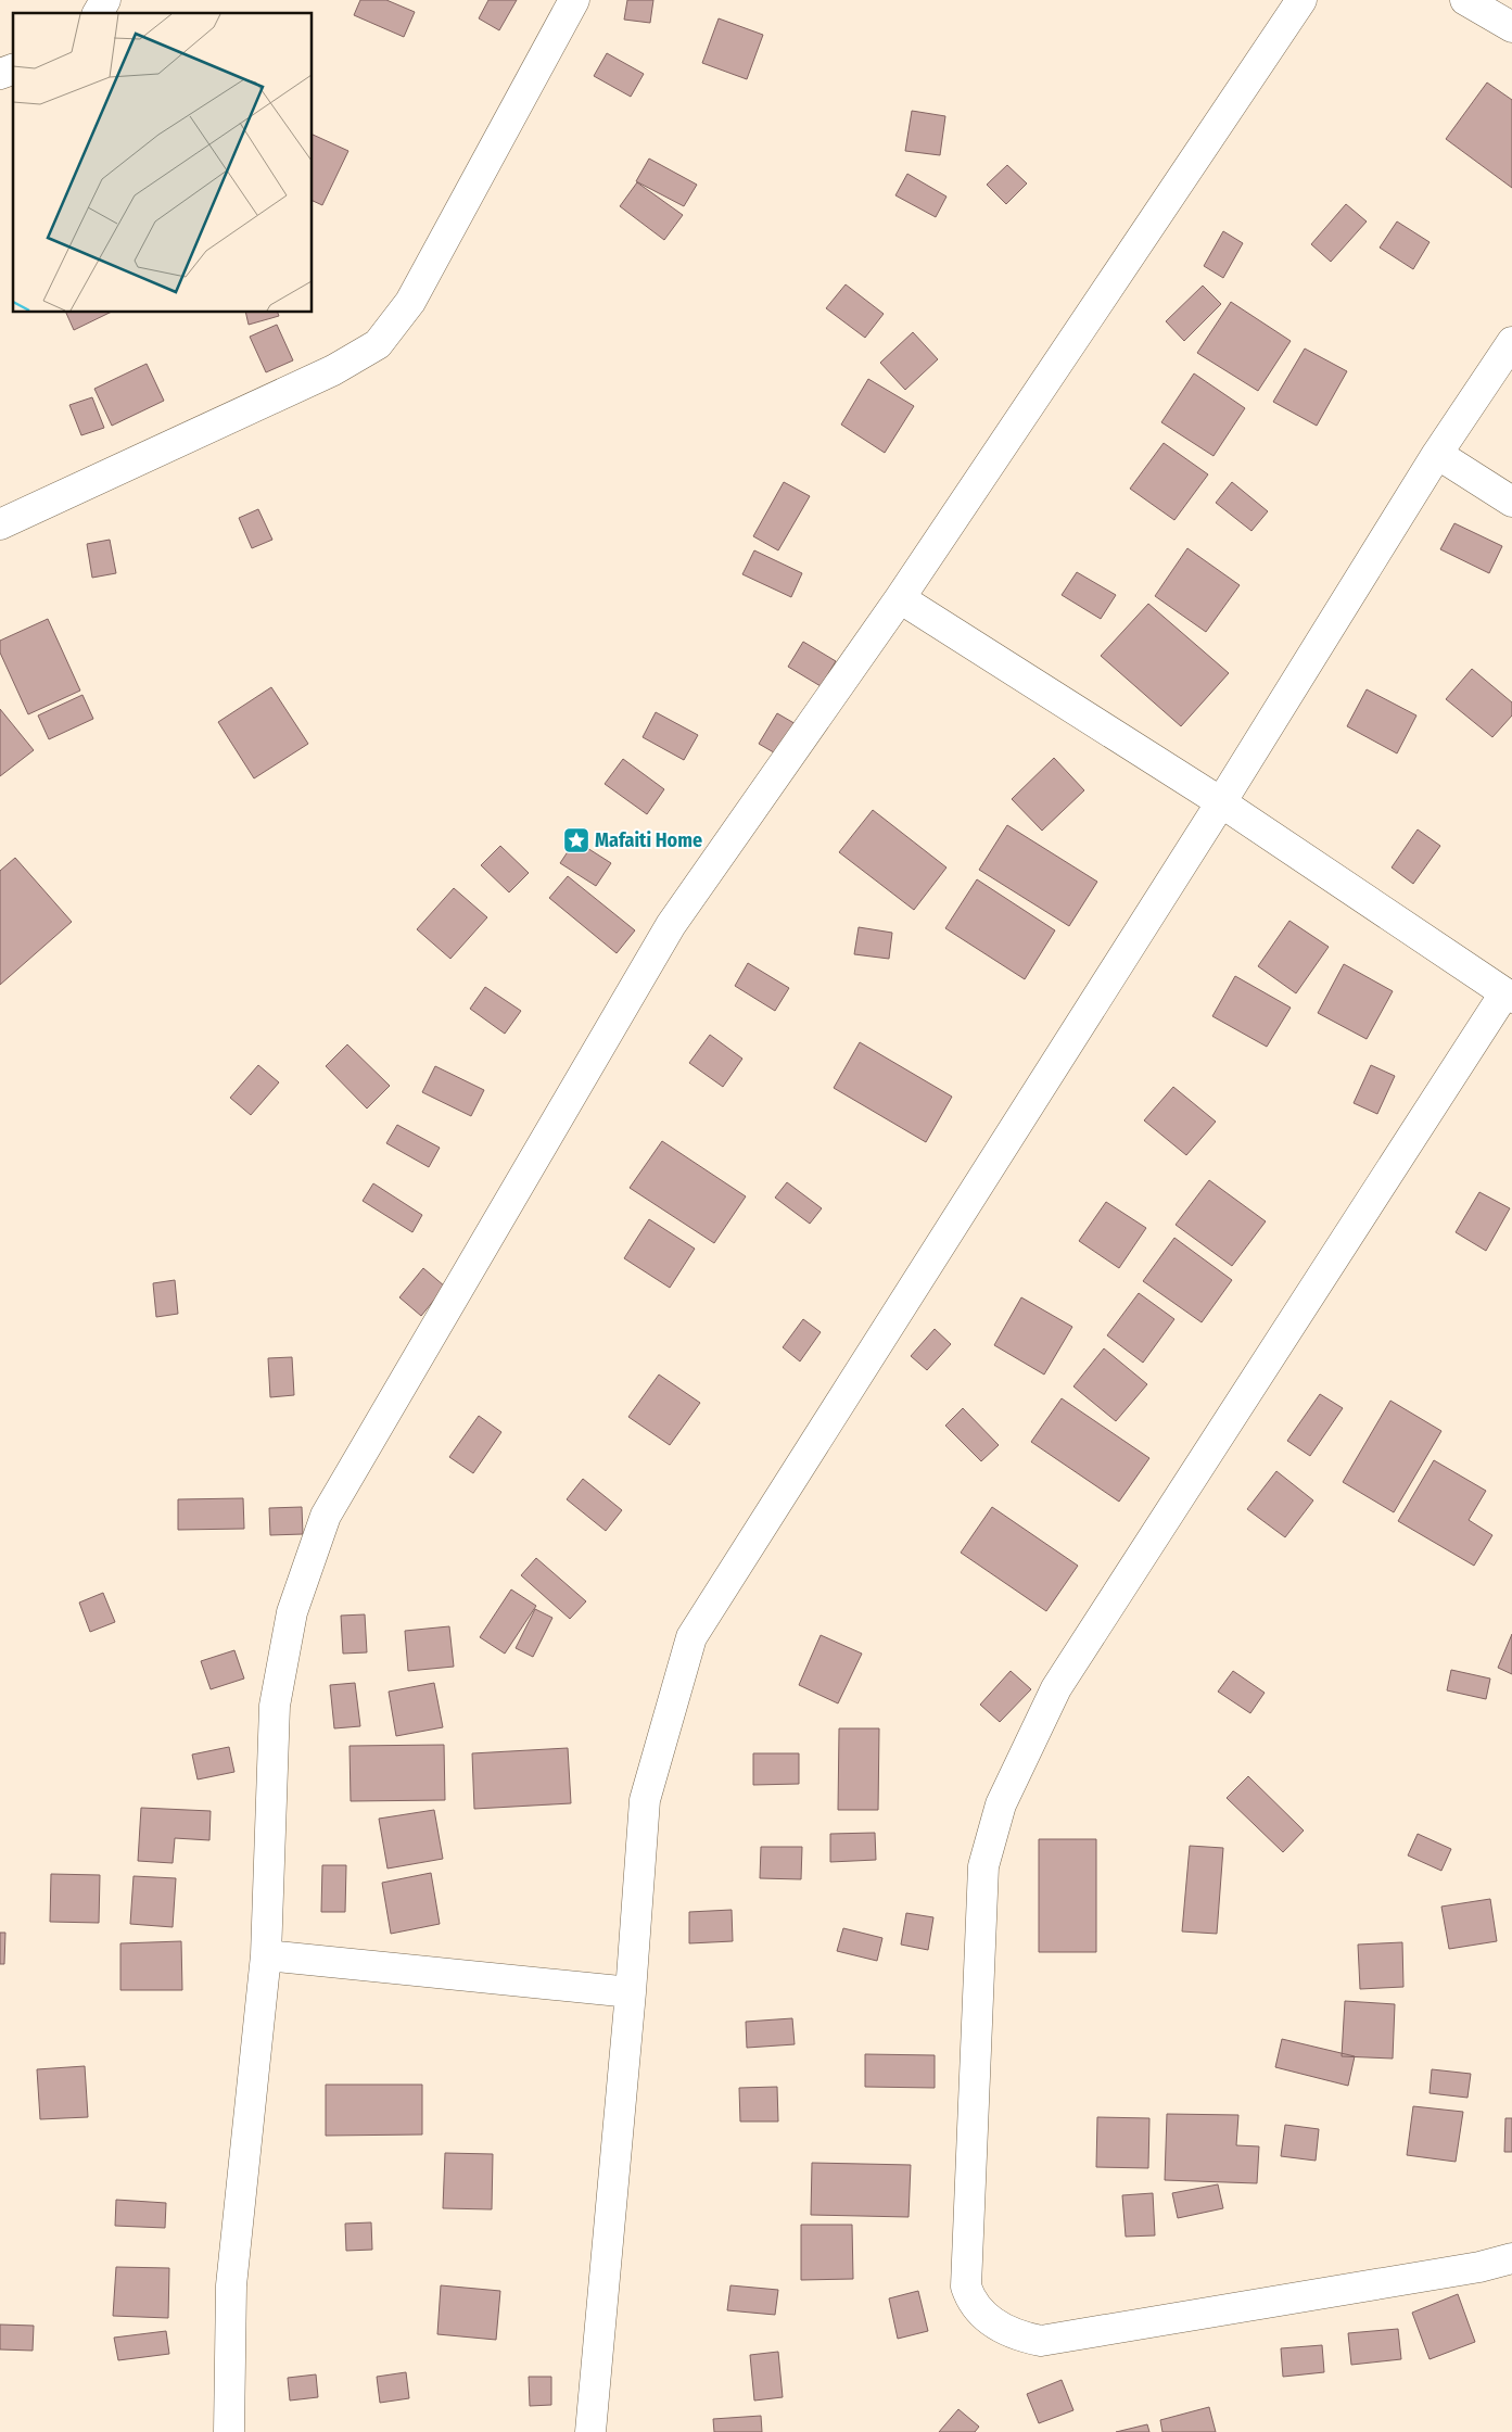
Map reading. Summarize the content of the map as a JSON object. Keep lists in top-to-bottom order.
{
  "places": {
    "place": ["Mafaiti Home"]
  }
}
